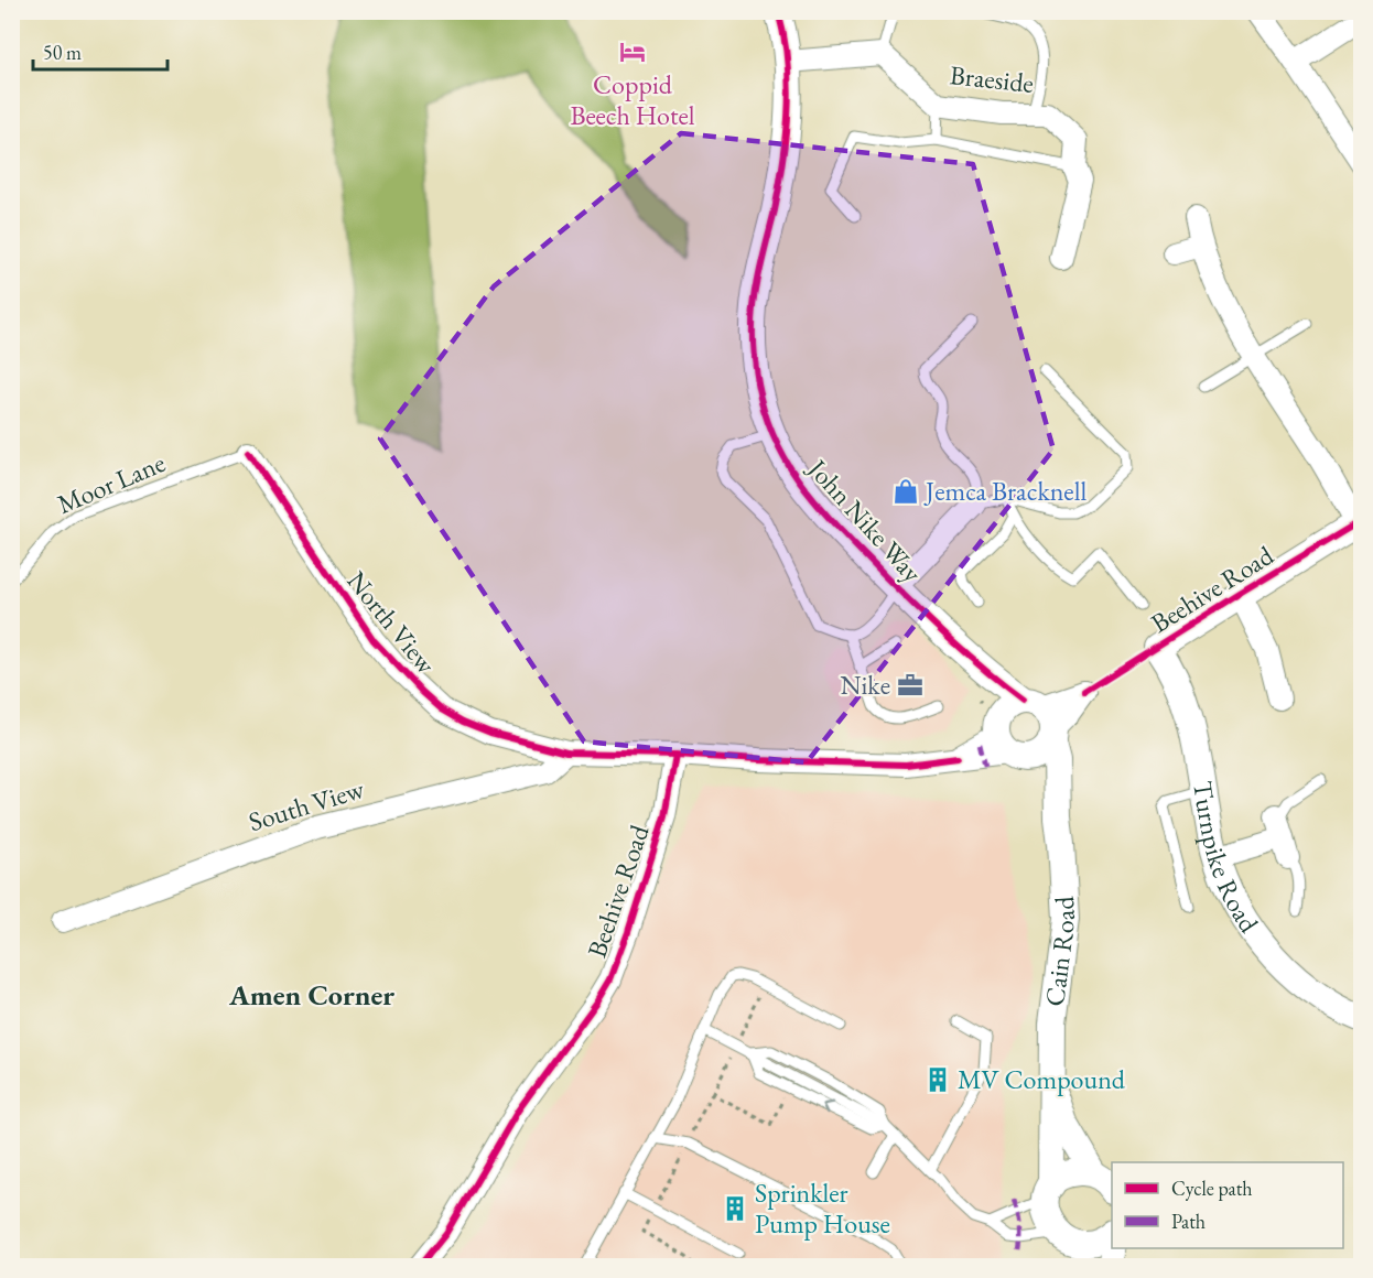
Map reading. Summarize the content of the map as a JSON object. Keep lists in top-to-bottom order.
{
  "streets": {
    "street": [
      "Braeside",
      "John Nike Way",
      "Beehive Road",
      "North View",
      "South View",
      "Turnpike Road",
      "Cain Road"
    ],
    "lane": ["Moor Lane"]
  },
  "crossings": [
    ["Moor Lane", "North View"],
    ["John Nike Way", "Cain Road"],
    ["Beehive Road", "North View"],
    ["Beehive Road", "Turnpike Road"],
    ["North View", "South View"]
  ],
  "districts": ["Amen Corner"],
  "places": {
    "hotel": ["Coppid Beech Hotel"],
    "shop": ["Jemca Bracknell"],
    "office": ["Nike"],
    "building": ["MV Compound", "Sprinkler Pump House"]
  },
  "legend": ["Cycle path", "Path"],
  "scale_bar": "50 m"
}
